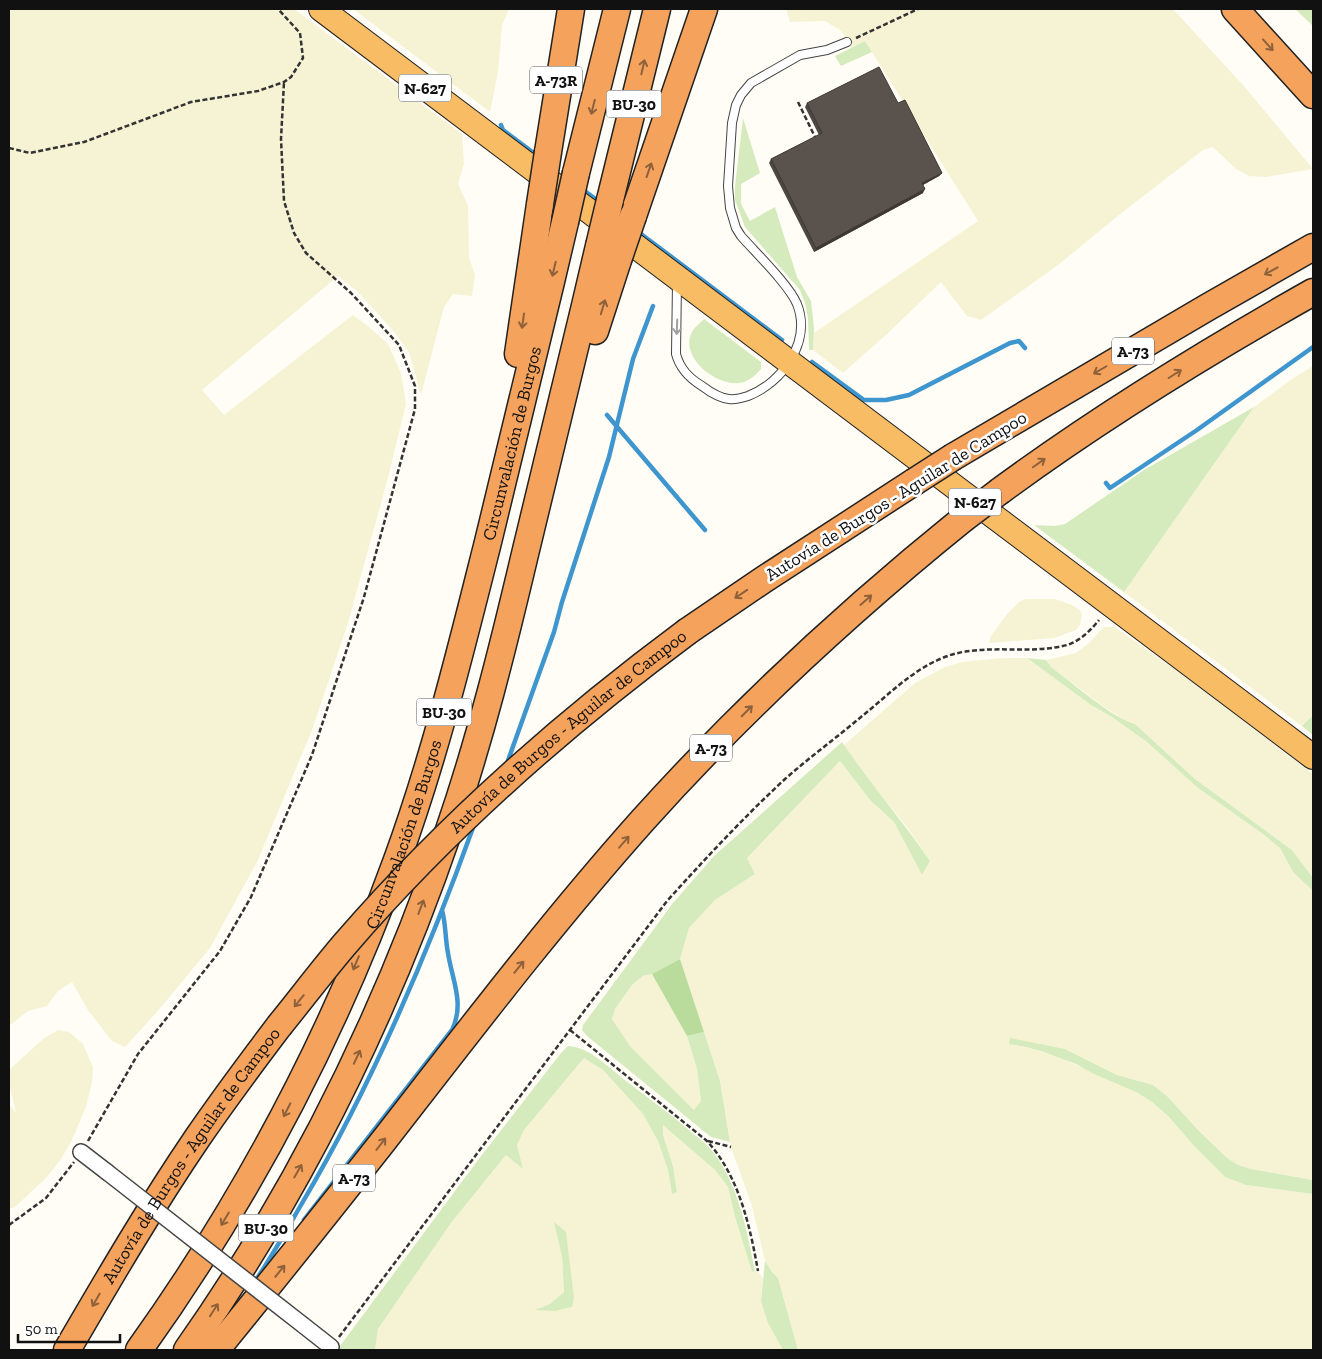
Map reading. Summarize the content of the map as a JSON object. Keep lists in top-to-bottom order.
{
  "streets": {
    "highway": [
      "A-73R",
      "N-627",
      "BU-30",
      "A-73",
      "Circunvalación de Burgos",
      "Autovía de Burgos - Aguilar de Campoo"
    ]
  },
  "crossings": [
    ["A-73R", "BU-30"],
    ["BU-30", "Circunvalación de Burgos"]
  ],
  "scale_bar": "50 m"
}
